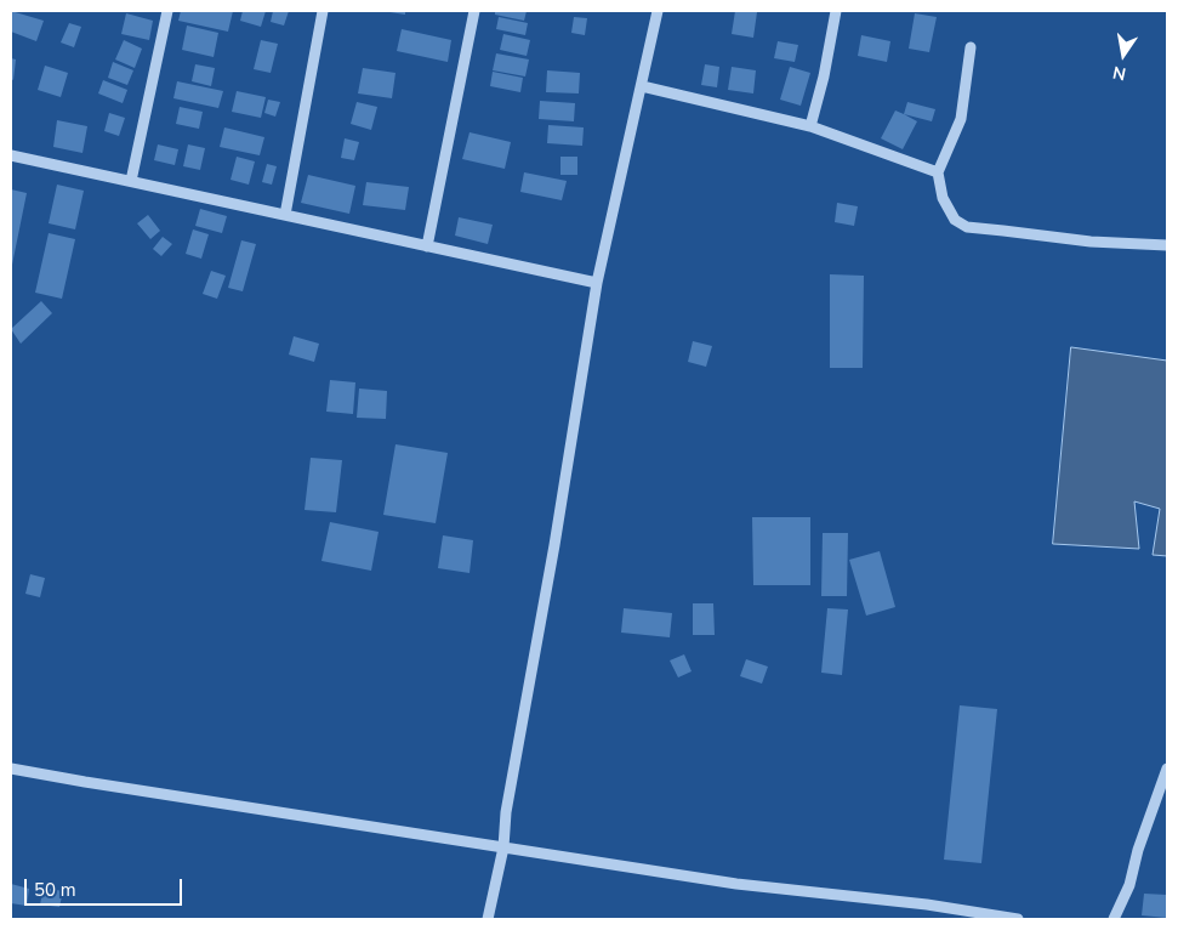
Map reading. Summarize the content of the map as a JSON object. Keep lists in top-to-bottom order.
{
  "scale_bar": "50 m",
  "north": "bottom"
}
